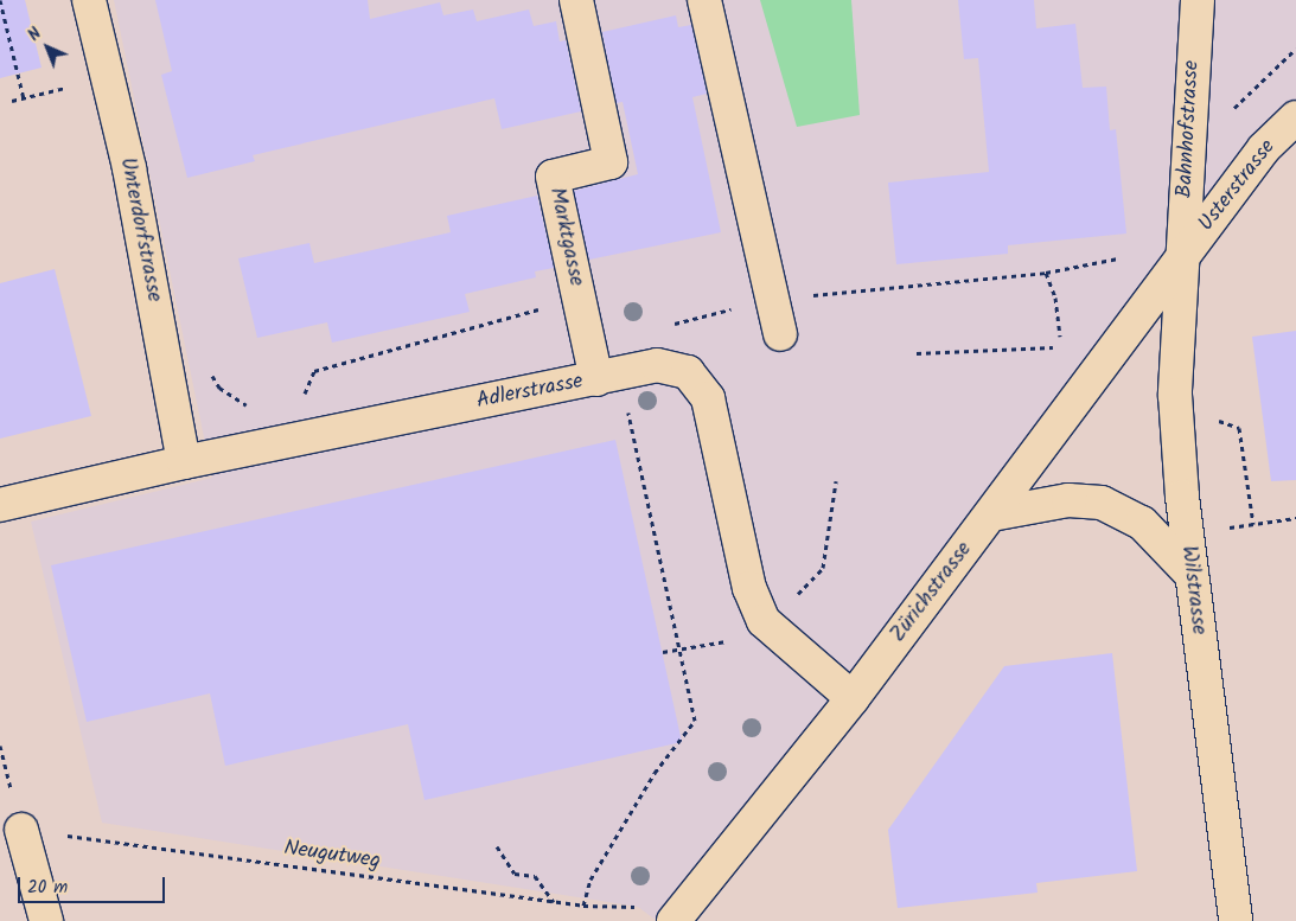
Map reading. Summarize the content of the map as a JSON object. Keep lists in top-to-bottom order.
{
  "streets": {
    "street": [
      "Bahnhofstrasse",
      "Usterstrasse",
      "Unterdorfstrasse",
      "Marktgasse",
      "Adlerstrasse",
      "Wilstrasse",
      "Zürichstrasse"
    ],
    "path": ["Neugutweg"]
  },
  "crossings": [
    ["Bahnhofstrasse", "Usterstrasse"],
    ["Bahnhofstrasse", "Wilstrasse"],
    ["Bahnhofstrasse", "Zürichstrasse"],
    ["Usterstrasse", "Wilstrasse"],
    ["Usterstrasse", "Zürichstrasse"],
    ["Unterdorfstrasse", "Adlerstrasse"],
    ["Marktgasse", "Adlerstrasse"],
    ["Adlerstrasse", "Zürichstrasse"],
    ["Wilstrasse", "Zürichstrasse"]
  ],
  "scale_bar": "20 m",
  "north": "top left"
}
